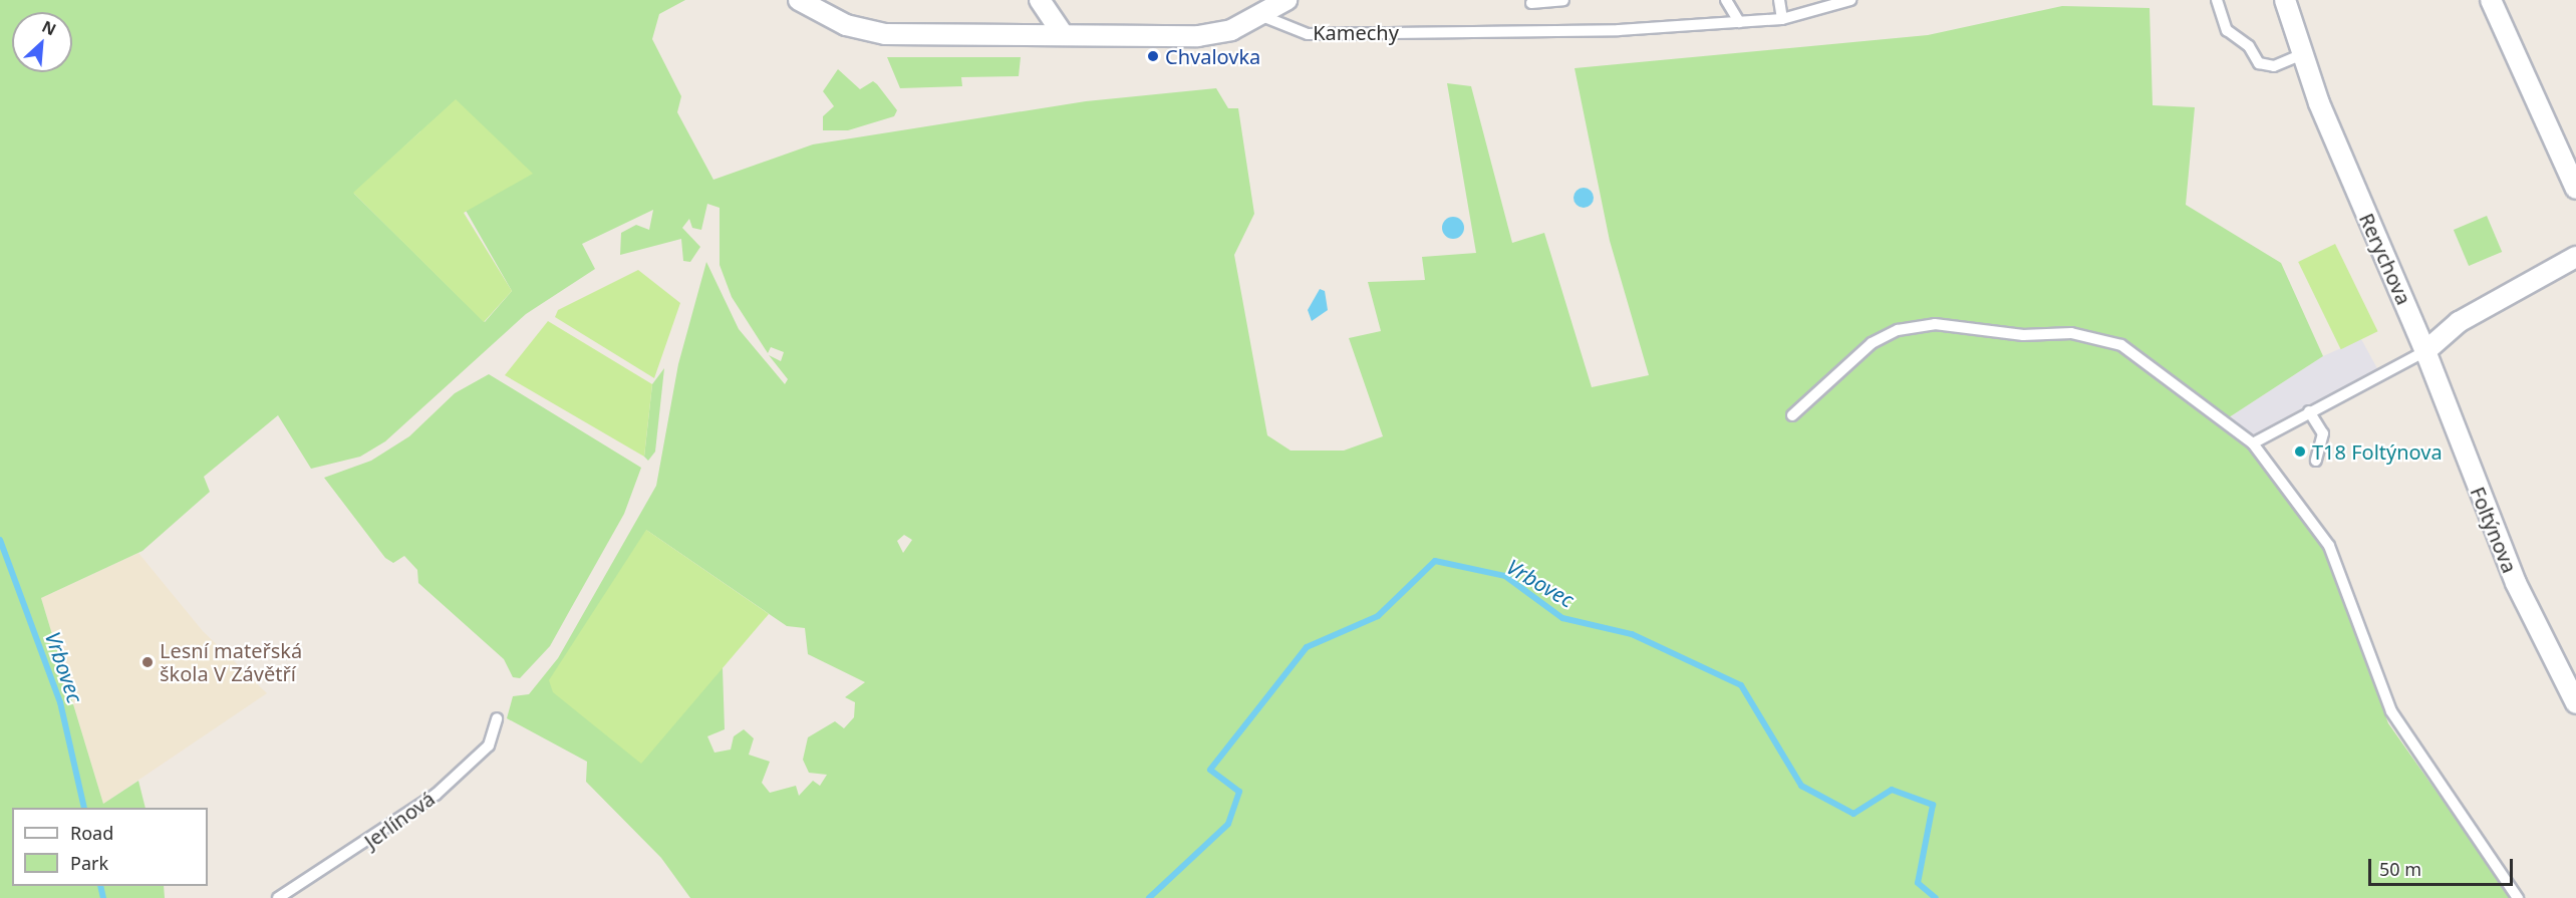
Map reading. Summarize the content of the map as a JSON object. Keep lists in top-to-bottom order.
{
  "streets": {
    "street": ["Rerychova", "Foltýnova"],
    "lane": ["Kamechy", "Jerlínová"]
  },
  "crossings": [
    ["Rerychova", "Foltýnova"]
  ],
  "water": ["Vrbovec"],
  "places": ["Chvalovka", "T18 Foltýnova", "Lesní mateřská škola V Závětří"],
  "legend": ["Road", "Park"],
  "scale_bar": "50 m",
  "north": "top right"
}
